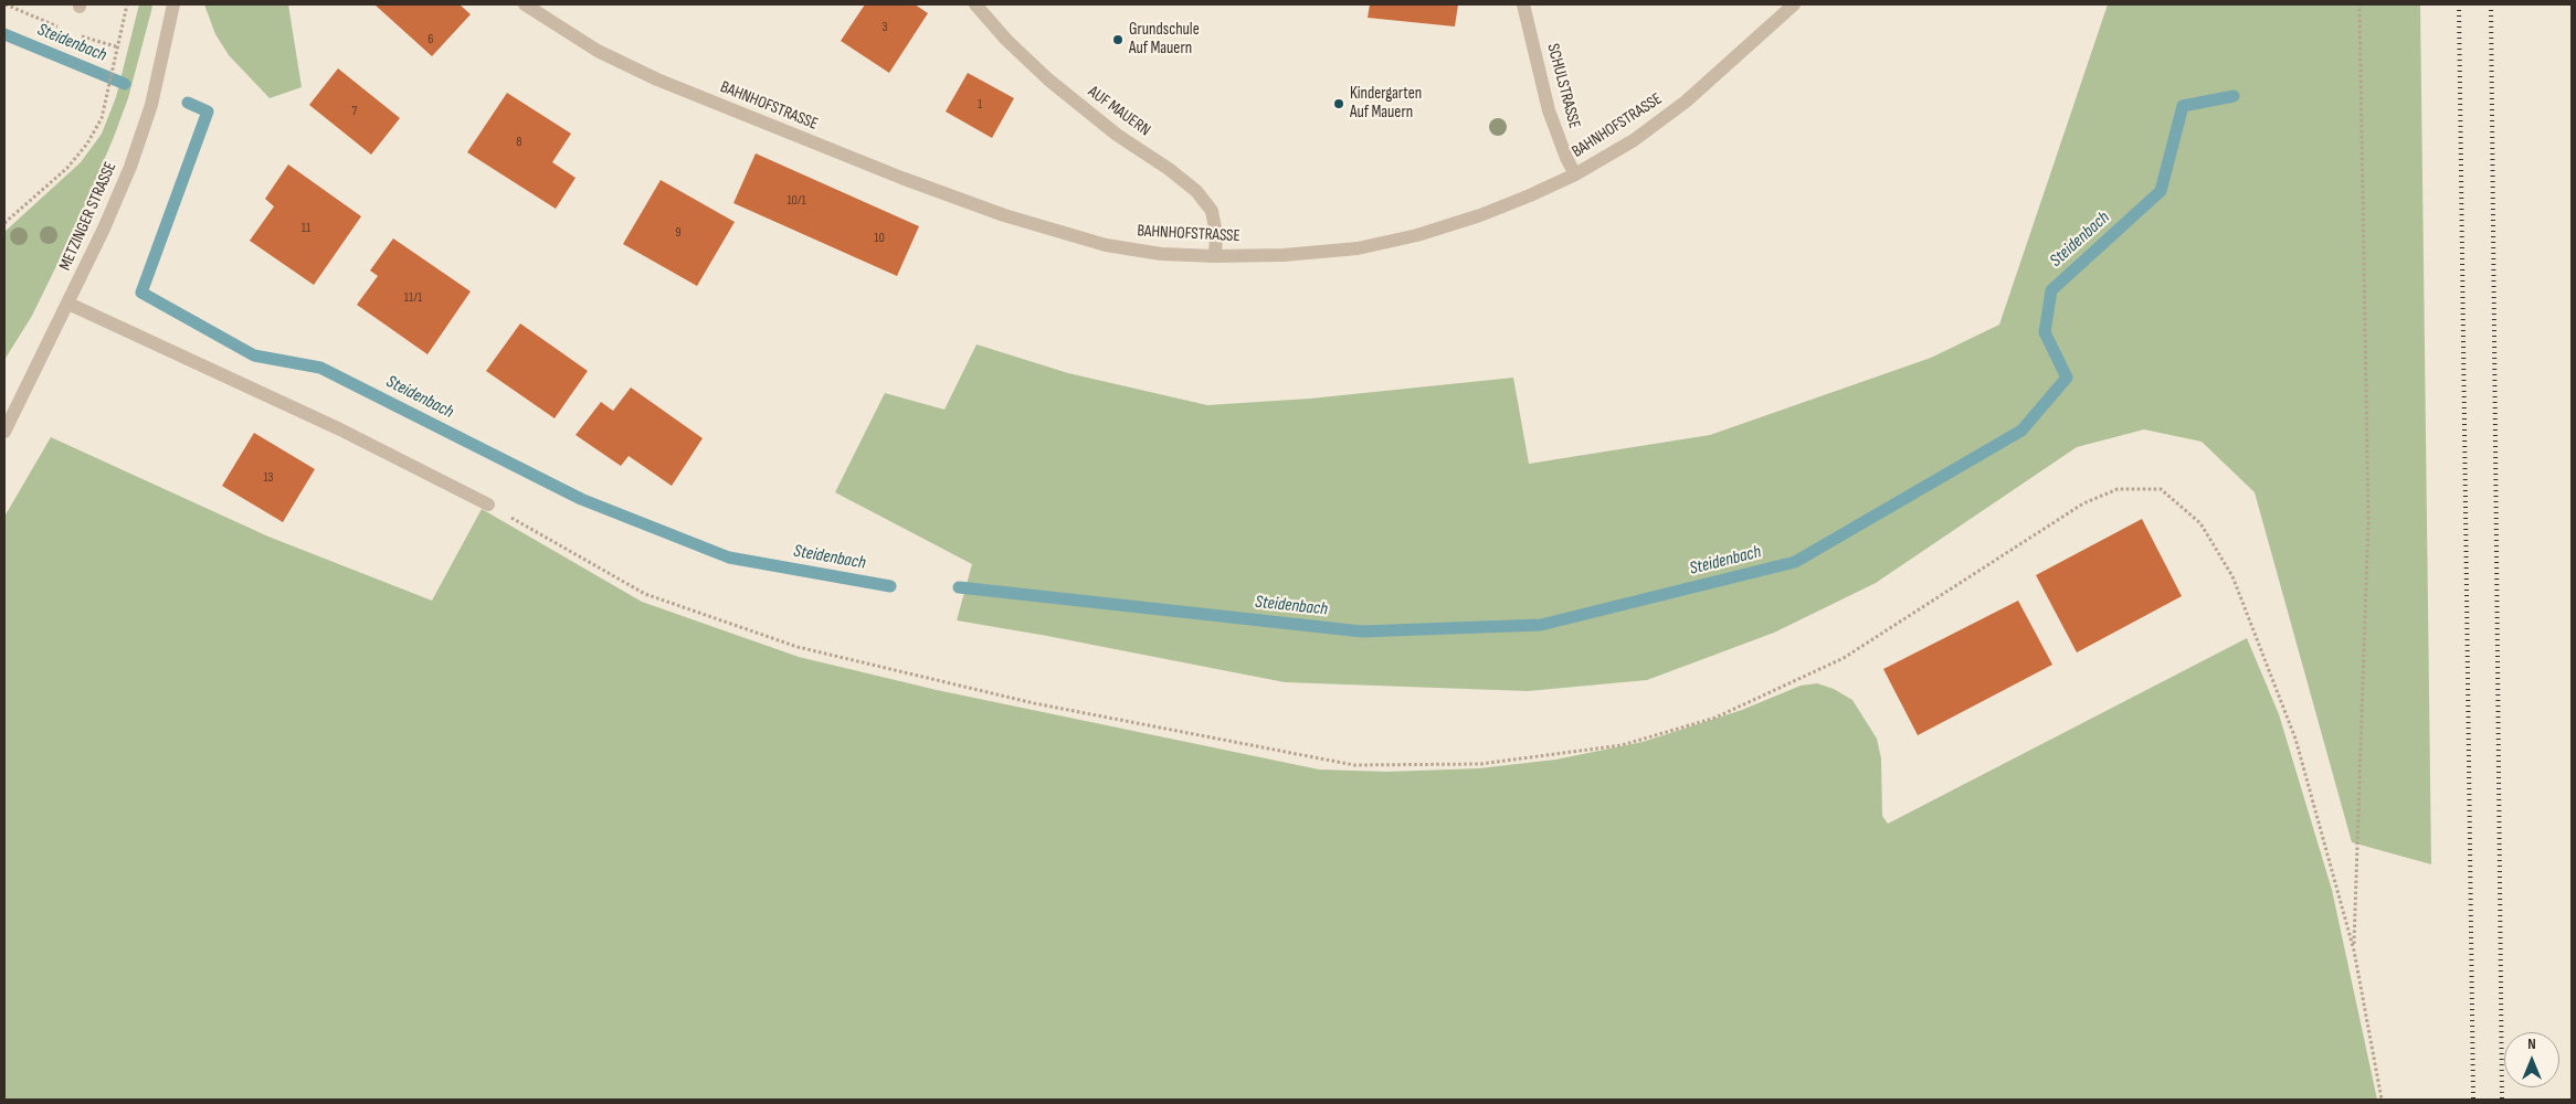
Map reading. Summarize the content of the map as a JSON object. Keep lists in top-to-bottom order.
{
  "streets": {
    "street": [
      "SCHULSTRASSE",
      "BAHNHOFSTRASSE",
      "AUF MAUERN",
      "METZINGER STRASSE"
    ]
  },
  "crossings": [
    ["SCHULSTRASSE", "BAHNHOFSTRASSE"],
    ["BAHNHOFSTRASSE", "AUF MAUERN"]
  ],
  "water": ["Steidenbach"],
  "places": ["Grundschule Auf Mauern", "Kindergarten Auf Mauern"],
  "house_numbers": [
    "3",
    "6",
    "1",
    "7",
    "8",
    "10/1",
    "11",
    "9",
    "10",
    "11/1",
    "13"
  ],
  "north": "top"
}
